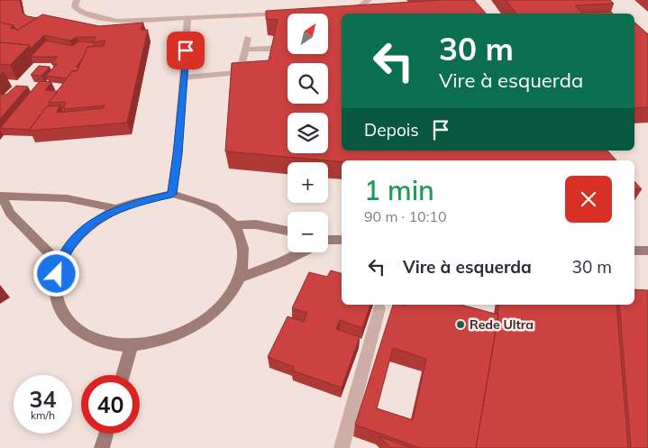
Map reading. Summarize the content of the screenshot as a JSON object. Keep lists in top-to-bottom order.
{
  "places": ["Rede Ultra"],
  "north": "top right",
  "page": {
    "map_buttons": ["+", "−"],
    "turn": ["30 m", "Vire à esquerda"],
    "then": "Depois",
    "heading": ["1 min", "90 m · 10:10"],
    "list": [
      {
        "name": "Vire à esquerda",
        "value": "30 m"
      }
    ],
    "speed": "34 km/h",
    "limit": "40"
  }
}
